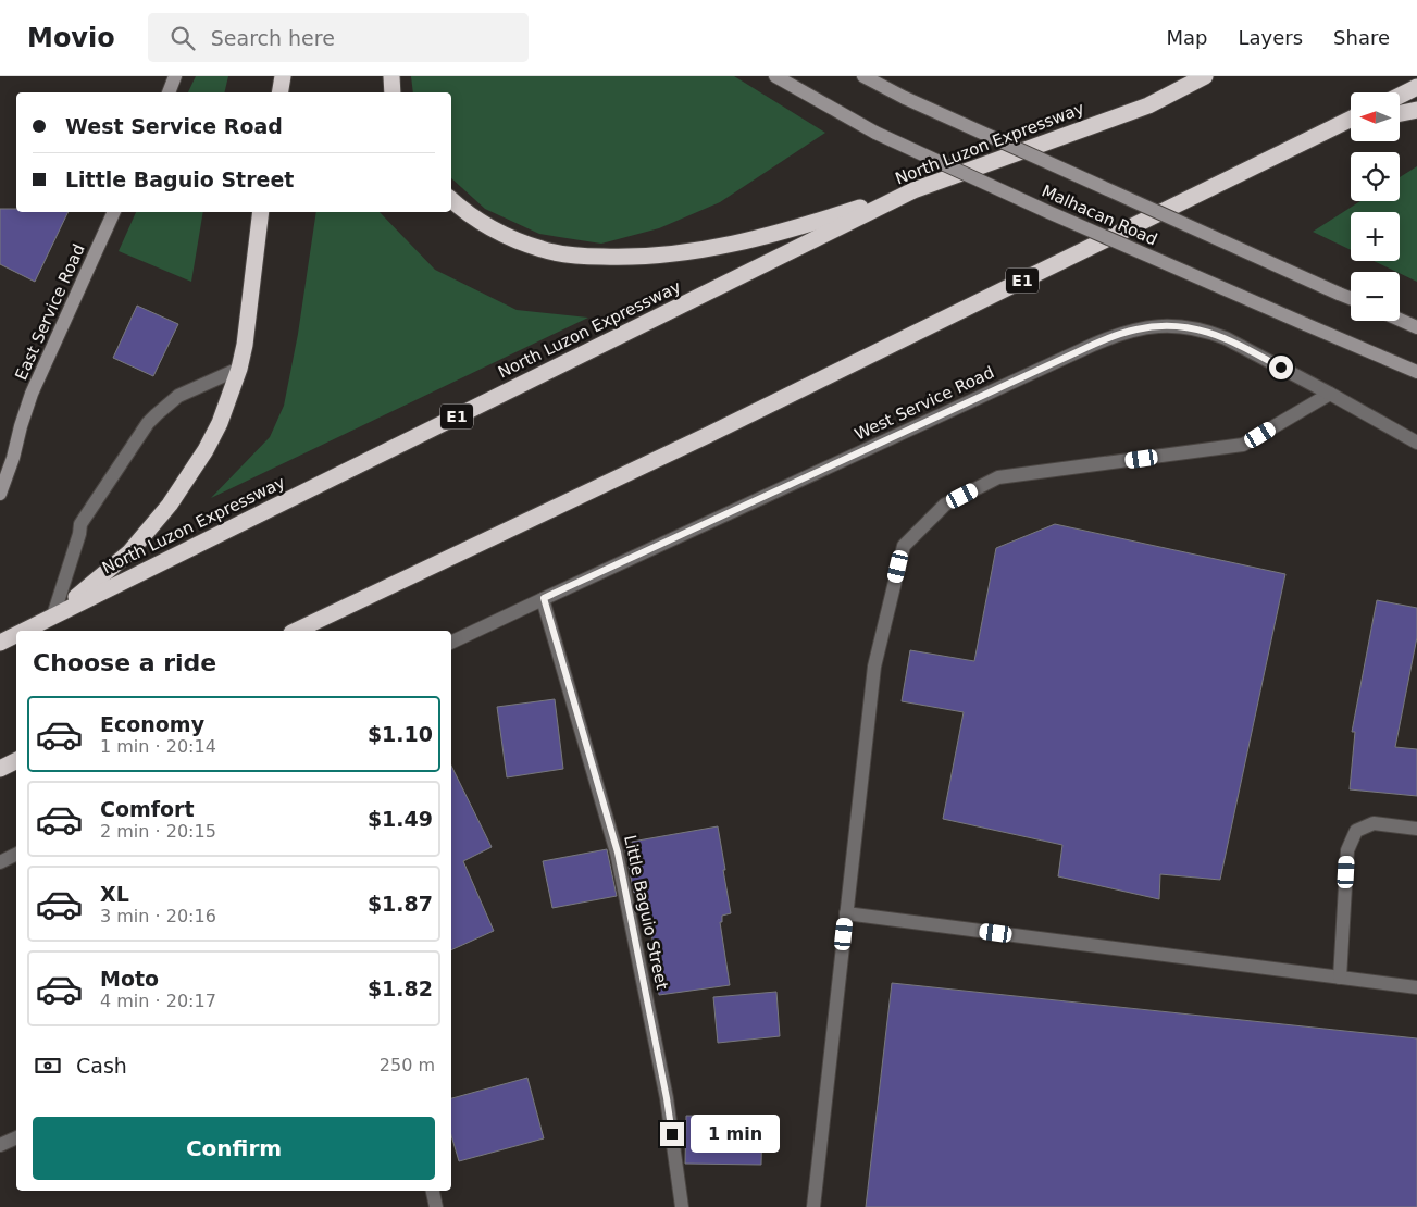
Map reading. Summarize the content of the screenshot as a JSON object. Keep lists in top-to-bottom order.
{
  "streets": {
    "highway": ["North Luzon Expressway", "E1"],
    "main road": ["Malhacan Road", "East Service Road"],
    "street": ["West Service Road", "Little Baguio Street"]
  },
  "crossings": [
    ["West Service Road", "Little Baguio Street"]
  ],
  "north": "left",
  "page": {
    "header": "Movio",
    "search": "Search here",
    "nav": ["Map", "Layers", "Share"],
    "map_buttons": ["+", "−"],
    "banner": ["West Service Road", "Little Baguio Street"],
    "heading": "Choose a ride",
    "list": [
      {
        "name": "Economy",
        "note": "1 min · 20:14",
        "value": "$1.10"
      },
      {
        "name": "Comfort",
        "note": "2 min · 20:15",
        "value": "$1.49"
      },
      {
        "name": "XL",
        "note": "3 min · 20:16",
        "value": "$1.87"
      },
      {
        "name": "Moto",
        "note": "4 min · 20:17",
        "value": "$1.82"
      }
    ],
    "pay": ["Cash", "250 m"],
    "buttons": "Confirm",
    "bubble": "1 min"
  }
}
